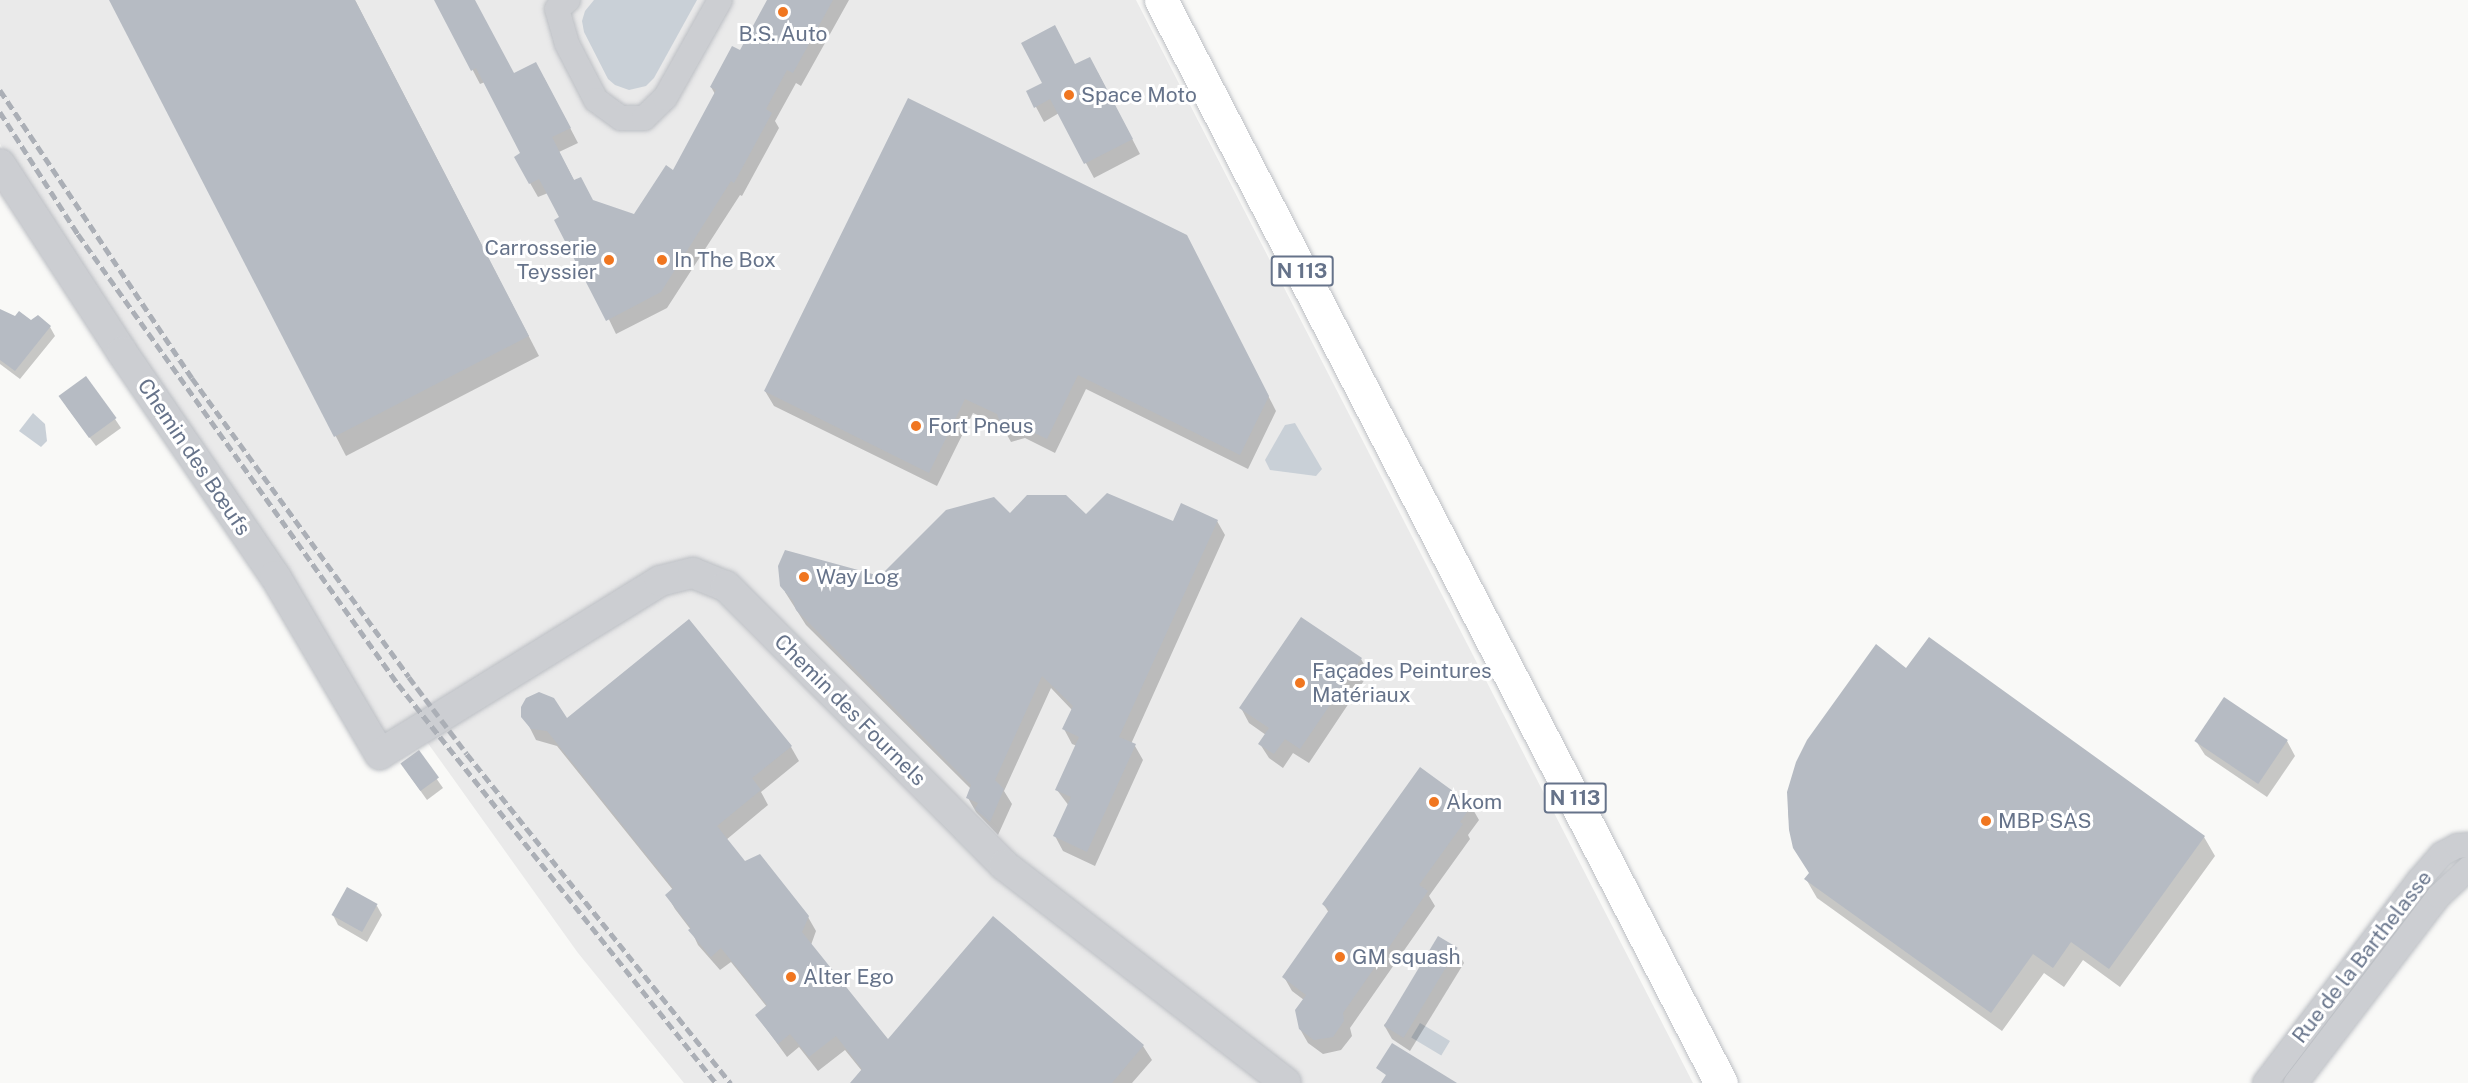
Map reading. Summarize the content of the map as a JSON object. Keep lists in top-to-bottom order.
{
  "streets": {
    "main road": ["N 113"],
    "street": ["Chemin des Bœufs", "Chemin des Fournels", "Rue de la Barthelasse"]
  },
  "crossings": [
    ["Chemin des Bœufs", "Chemin des Fournels"]
  ],
  "places": [
    "B.S. Auto",
    "Space Moto",
    "Carrosserie Teyssier",
    "In The Box",
    "Fort Pneus",
    "Way Log",
    "Façades Peintures Matériaux",
    "Akom",
    "MBP SAS",
    "GM squash",
    "Alter Ego"
  ]
}
